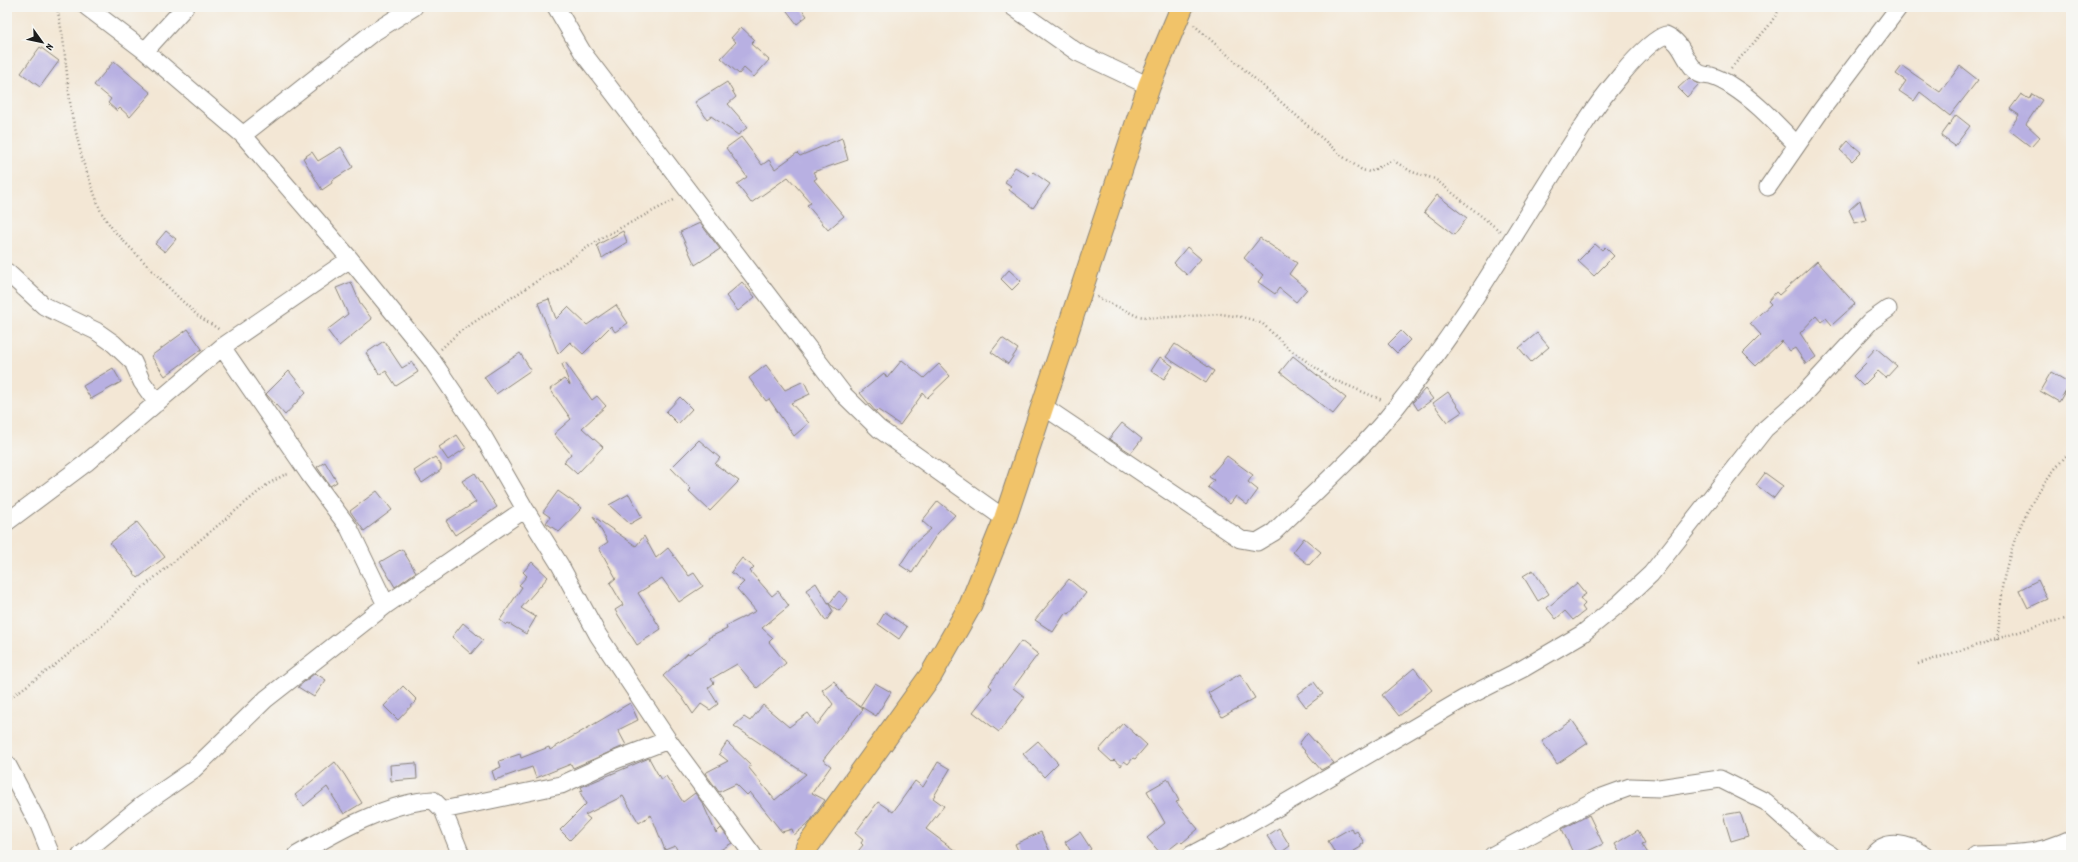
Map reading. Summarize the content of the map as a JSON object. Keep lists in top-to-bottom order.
{
  "north": "bottom right"
}
